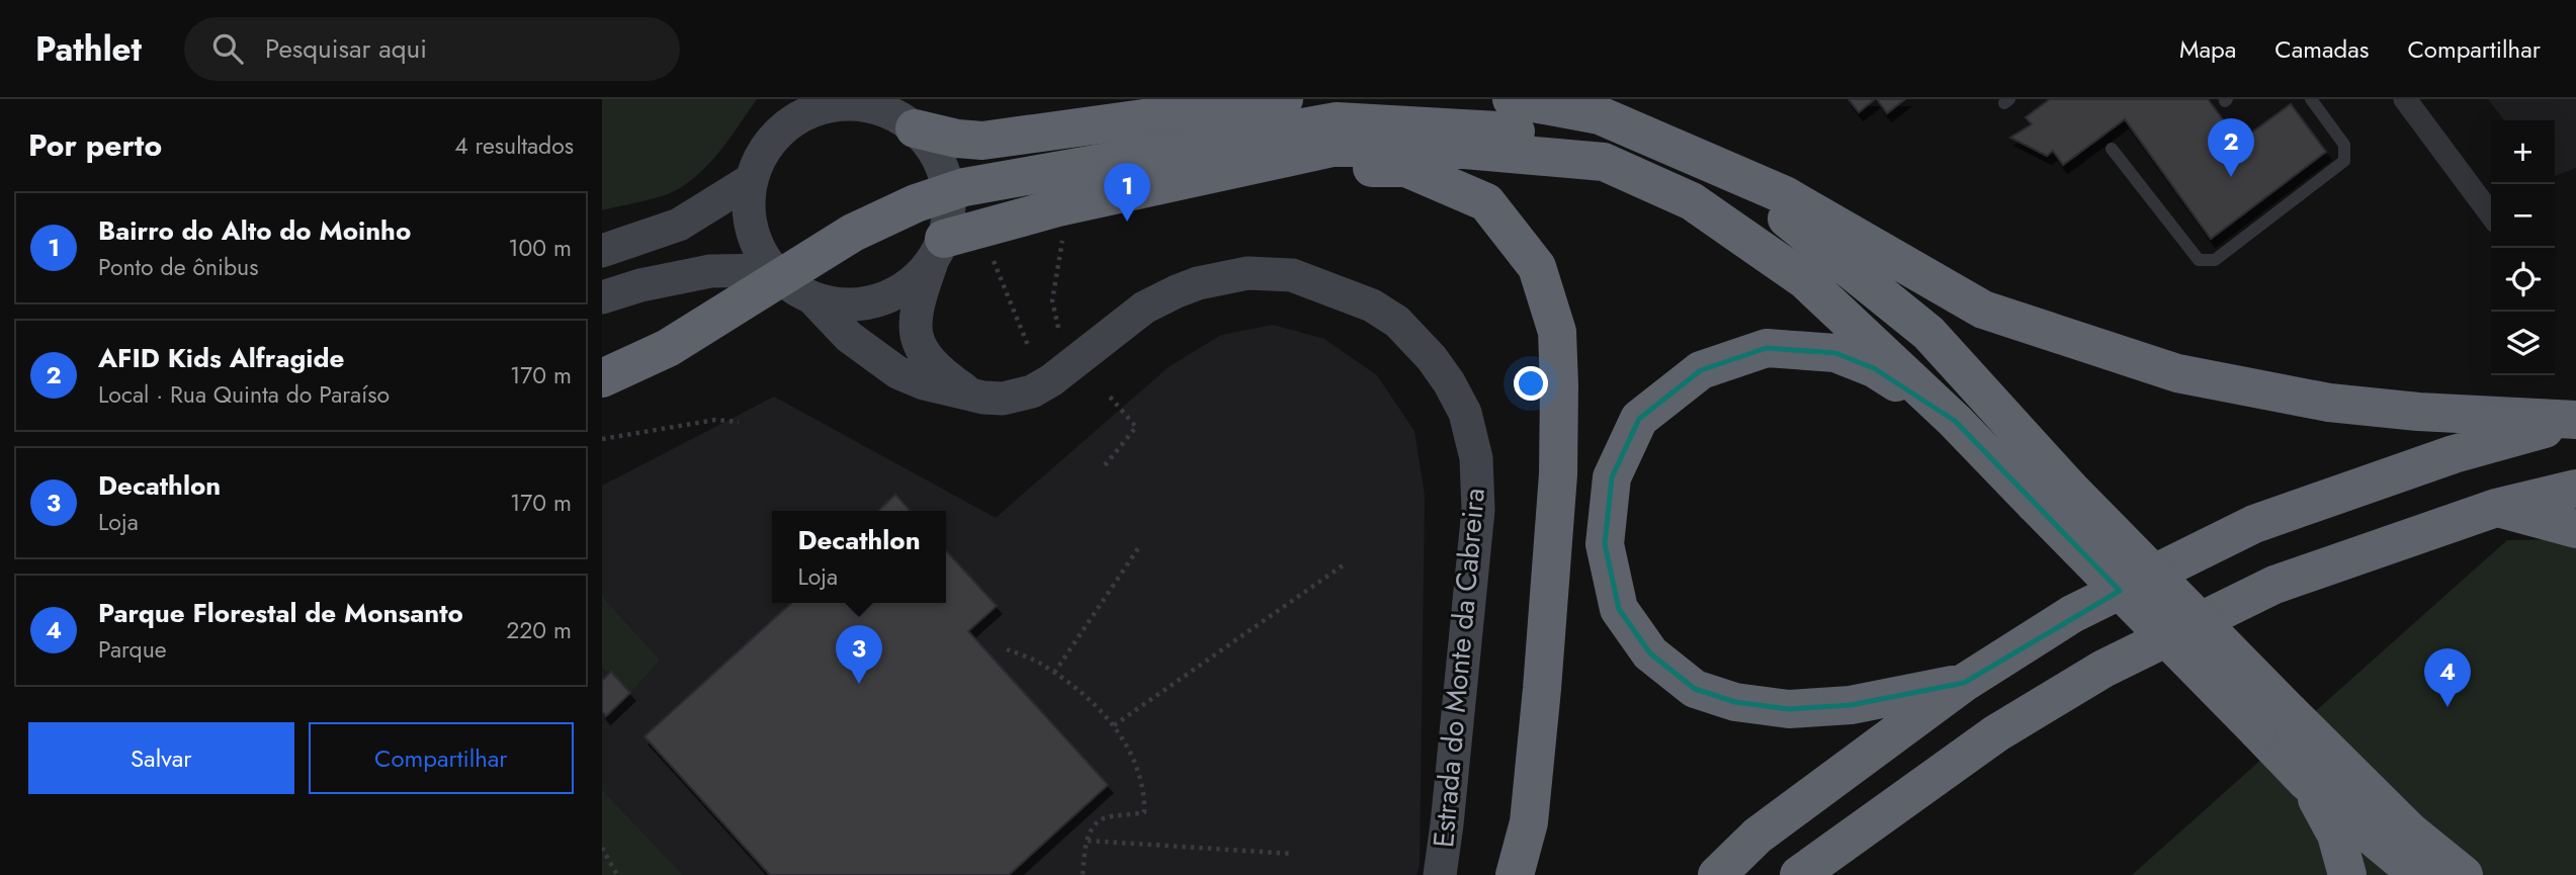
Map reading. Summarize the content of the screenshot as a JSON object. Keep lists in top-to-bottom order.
{
  "streets": {
    "street": ["Estrada do Monte da Cabreira"]
  },
  "page": {
    "header": "Pathlet",
    "search": "Pesquisar aqui",
    "nav": ["Mapa", "Camadas", "Compartilhar"],
    "heading": ["Por perto", "4 resultados"],
    "pins": [
      "2",
      "1",
      "3",
      "4"
    ],
    "map_buttons": ["+", "−"],
    "list": [
      {
        "mark": "1",
        "name": "Bairro do Alto do Moinho",
        "note": "Ponto de ônibus",
        "value": "100 m"
      },
      {
        "mark": "2",
        "name": "AFID Kids Alfragide",
        "note": "Local · Rua Quinta do Paraíso",
        "value": "170 m"
      },
      {
        "mark": "3",
        "name": "Decathlon",
        "note": "Loja",
        "value": "170 m"
      },
      {
        "mark": "4",
        "name": "Parque Florestal de Monsanto",
        "note": "Parque",
        "value": "220 m"
      }
    ],
    "popup": ["Decathlon", "Loja"],
    "buttons": ["Salvar", "Compartilhar"]
  }
}
